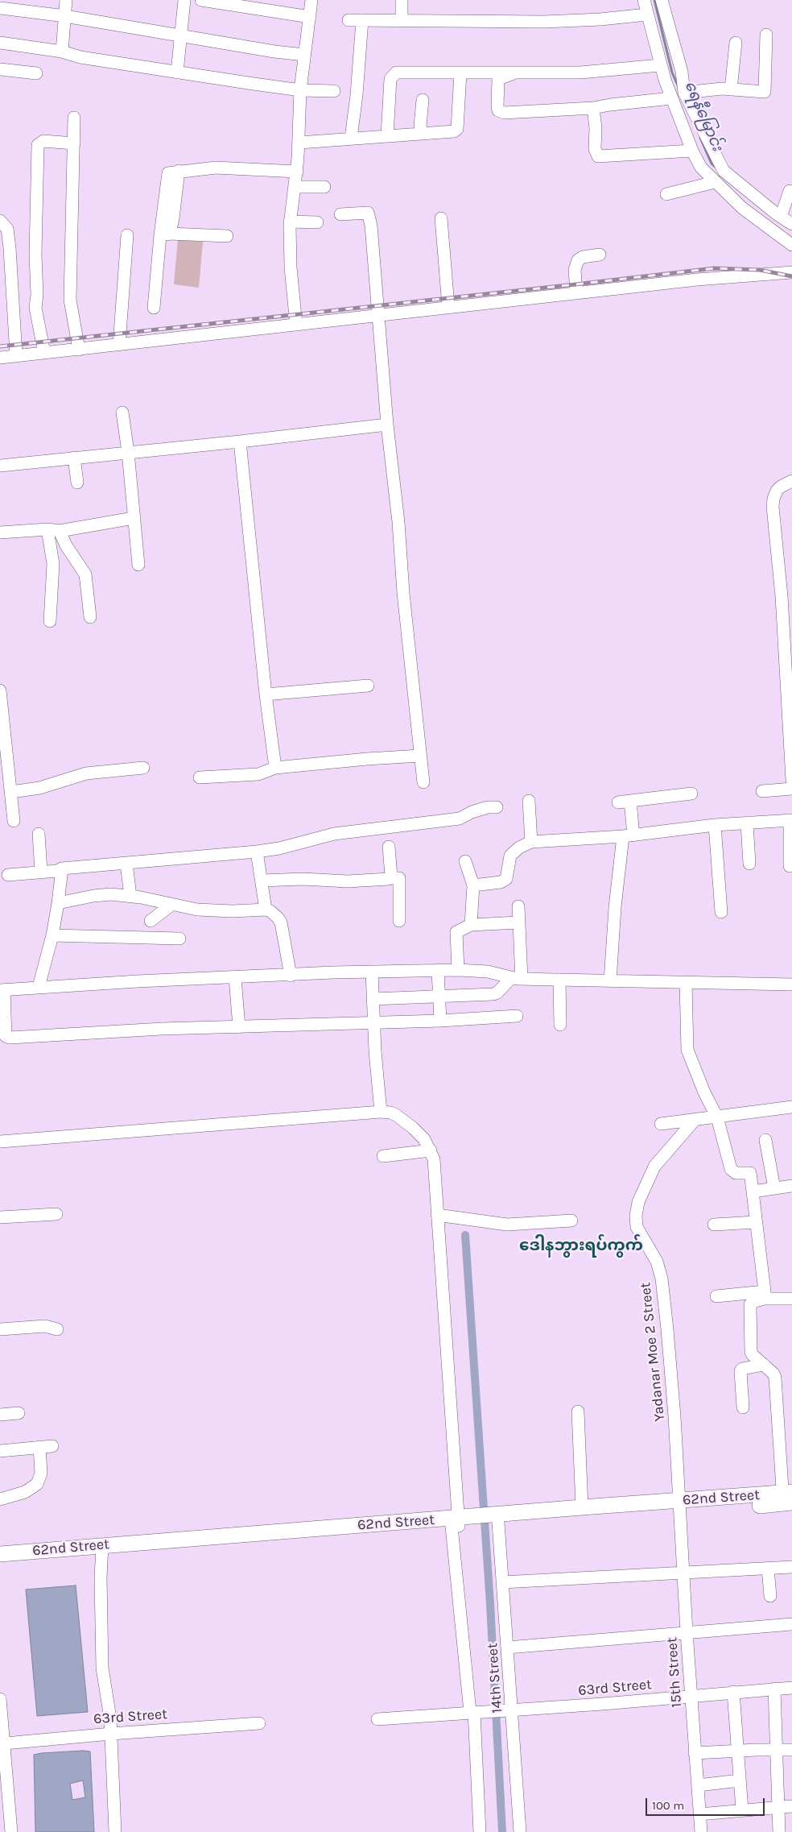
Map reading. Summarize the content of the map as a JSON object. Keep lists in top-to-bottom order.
{
  "streets": {
    "main road": ["62nd Street"],
    "street": [
      "Yadanar Moe 2 Street",
      "15th Street",
      "14th Street",
      "63rd Street"
    ]
  },
  "crossings": [
    ["Yadanar Moe 2 Street", "62nd Street"],
    ["Yadanar Moe 2 Street", "15th Street"],
    ["62nd Street", "15th Street"],
    ["62nd Street", "14th Street"],
    ["15th Street", "63rd Street"],
    ["14th Street", "63rd Street"]
  ],
  "districts": ["ဒေါနဘွားရပ်ကွက်"],
  "water": ["ရေနီမြောင်း"],
  "scale_bar": "100 m"
}
